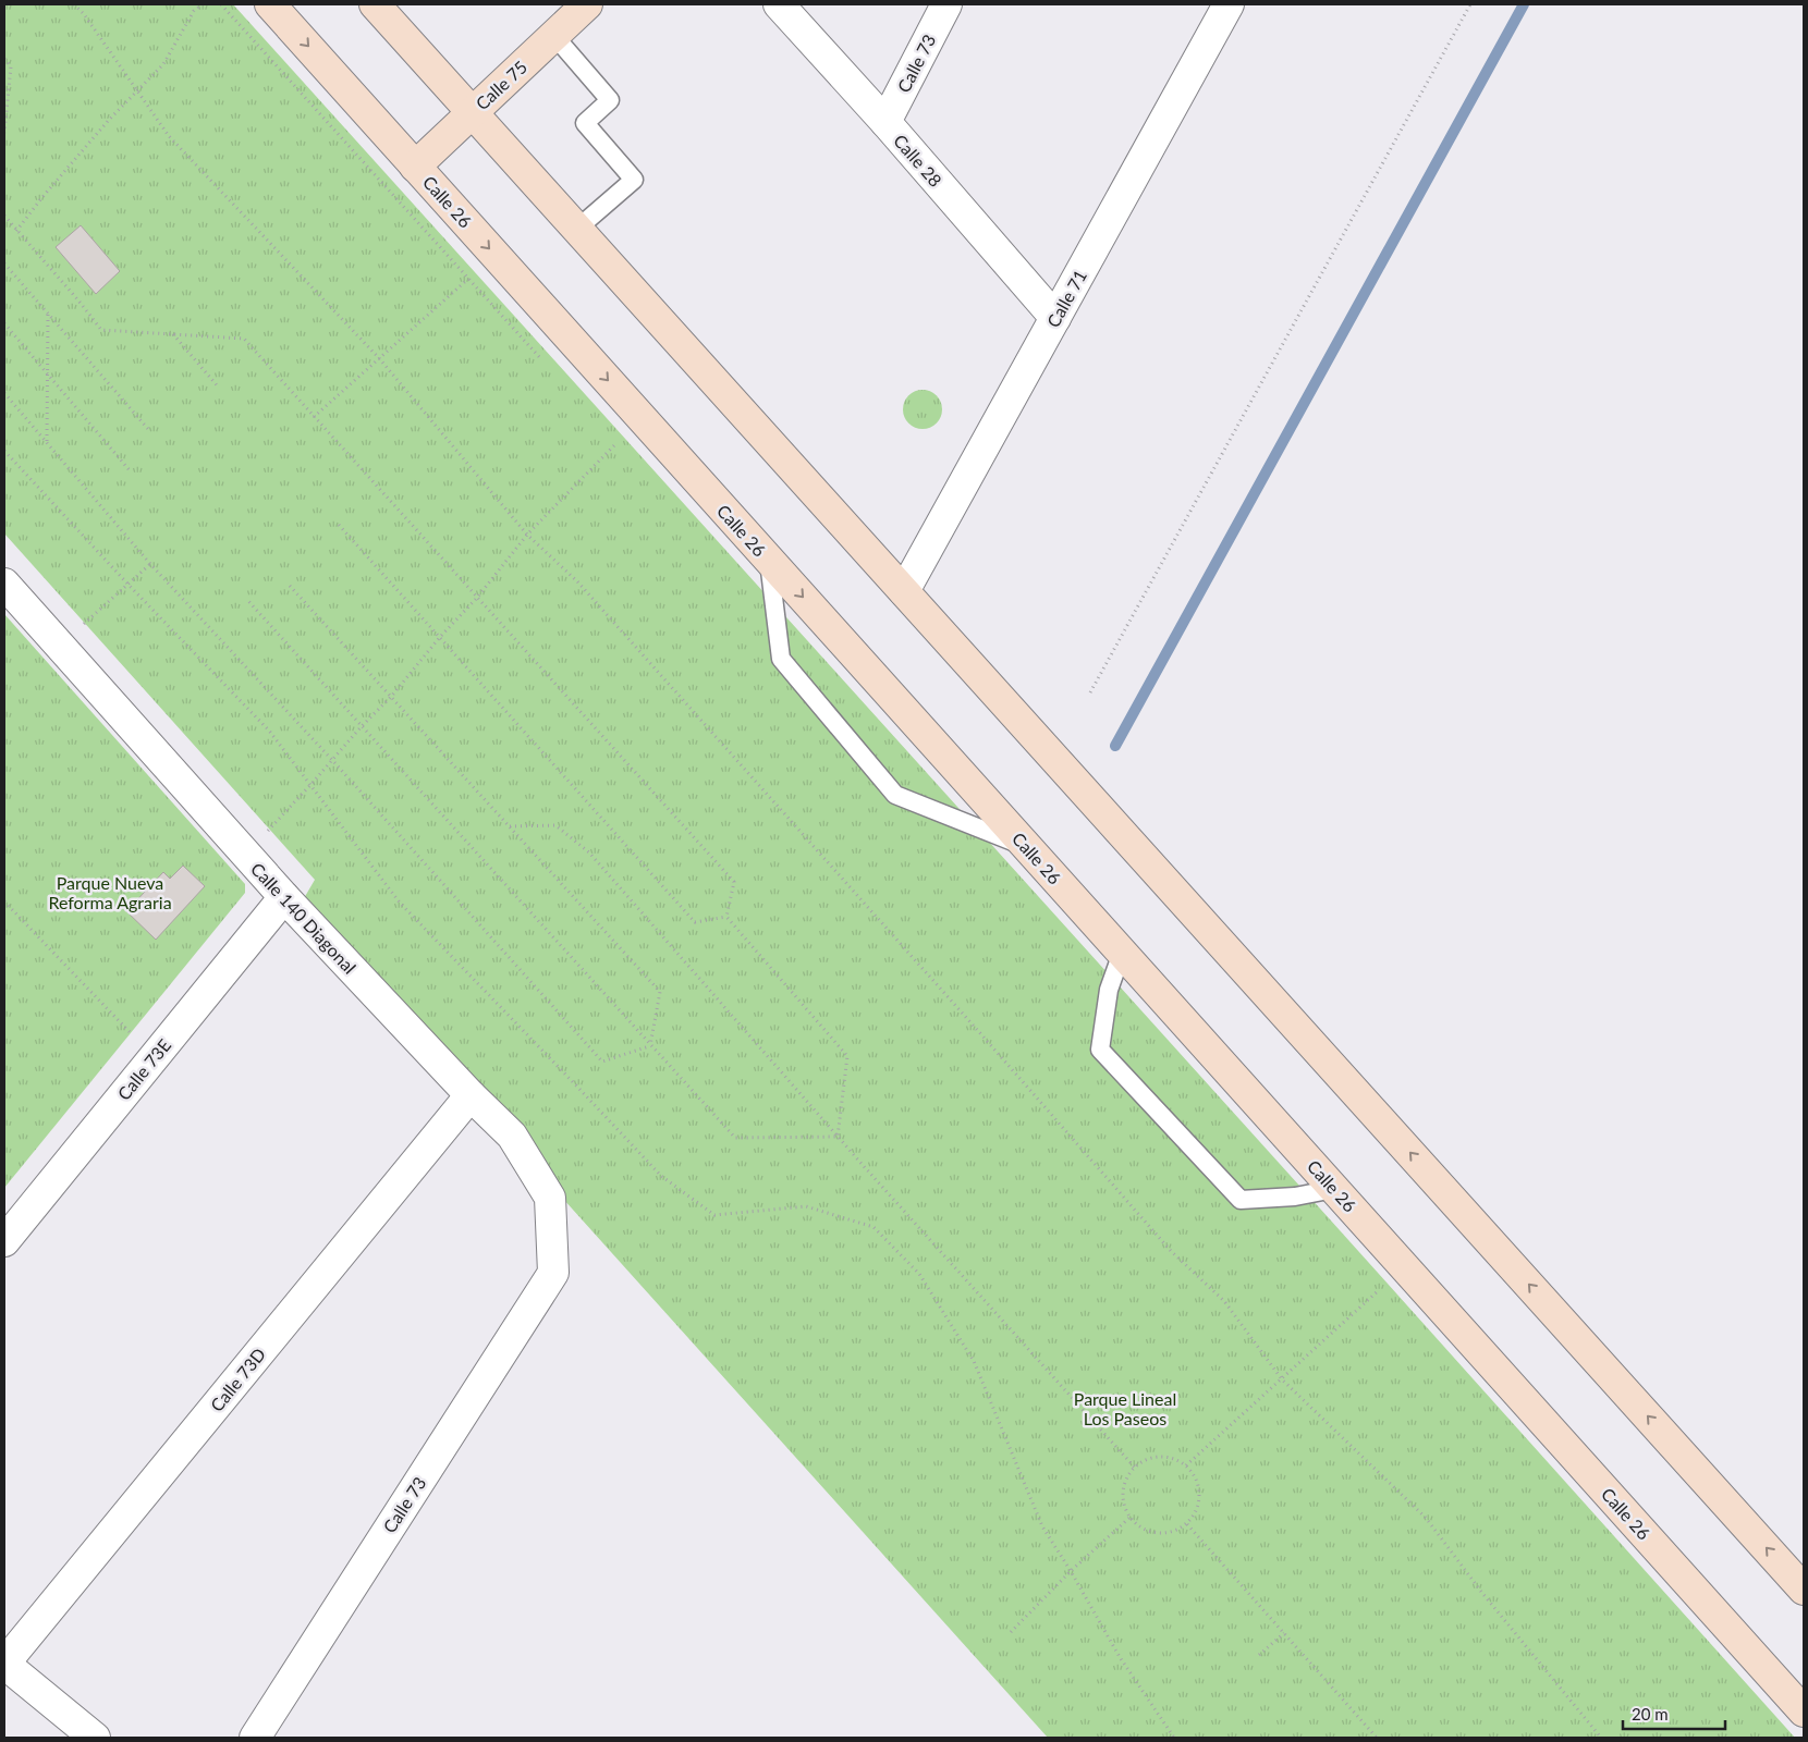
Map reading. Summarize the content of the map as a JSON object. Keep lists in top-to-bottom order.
{
  "streets": {
    "main road": ["Calle 75", "Calle 26"],
    "street": [
      "Calle 73",
      "Calle 28",
      "Calle 71",
      "Calle 140 Diagonal",
      "Calle 73E",
      "Calle 73D"
    ]
  },
  "crossings": [
    ["Calle 73", "Calle 28"],
    ["Calle 73", "Calle 140 Diagonal"],
    ["Calle 75", "Calle 26"],
    ["Calle 28", "Calle 71"],
    ["Calle 140 Diagonal", "Calle 73E"],
    ["Calle 140 Diagonal", "Calle 73D"]
  ],
  "parks": ["Parque Nueva Reforma Agraria", "Parque Lineal Los Paseos"],
  "scale_bar": "20 m"
}
